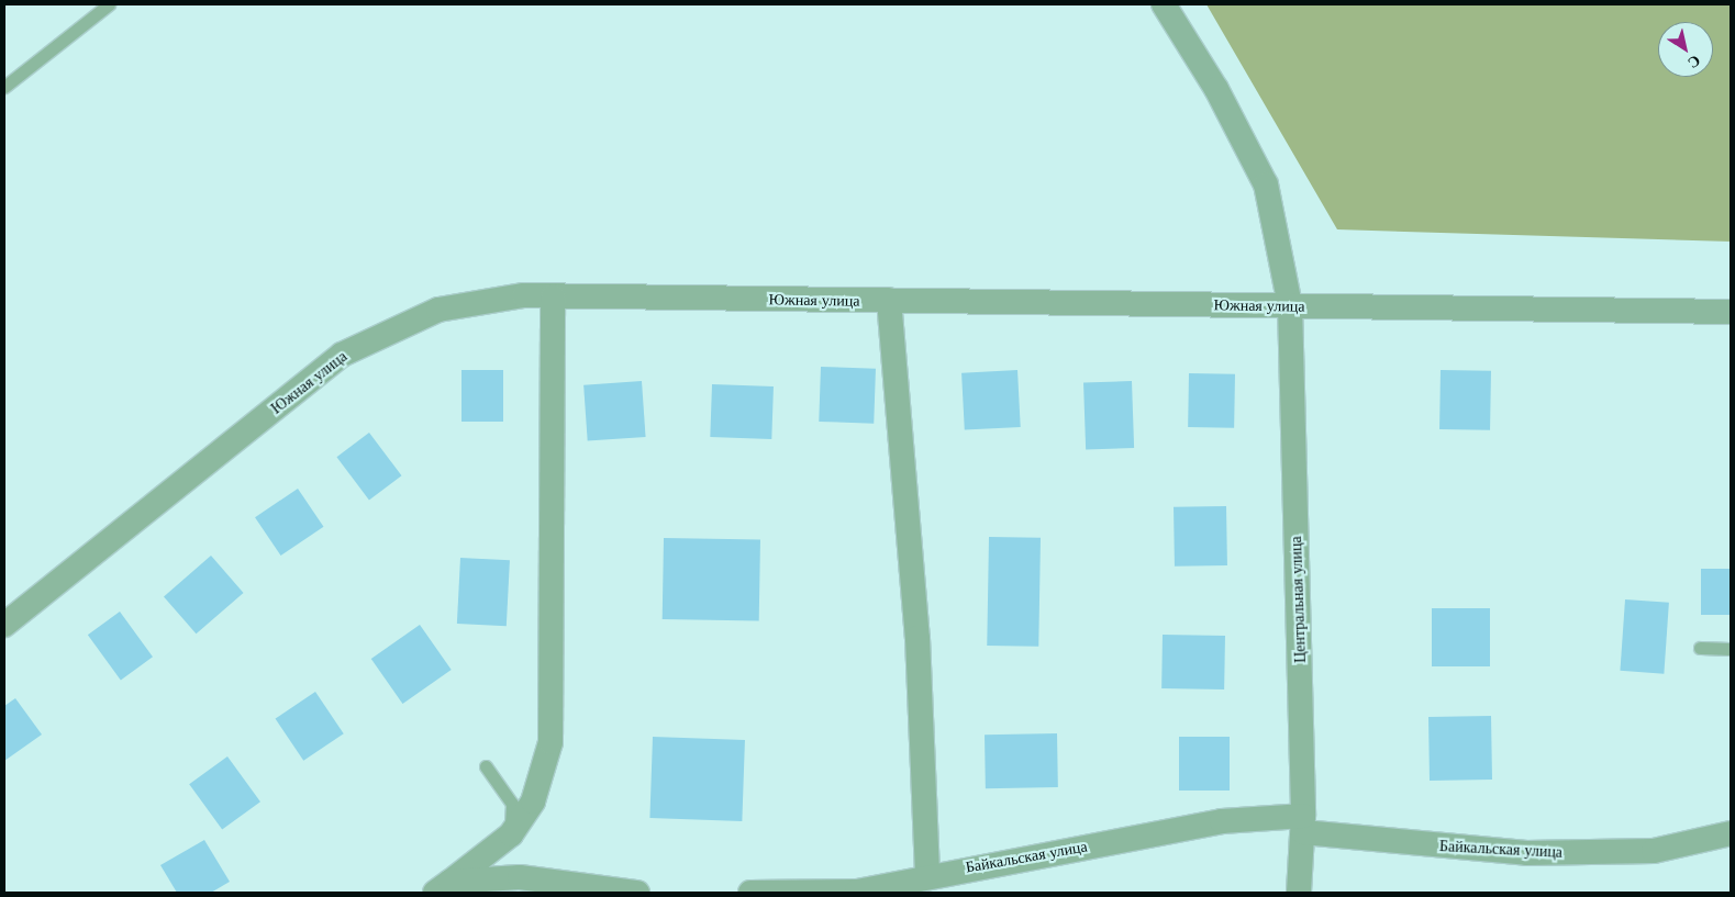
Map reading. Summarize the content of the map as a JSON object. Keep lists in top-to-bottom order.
{
  "streets": {
    "street": ["Южная улица", "Центральная улица", "Байкальская улица"]
  },
  "crossings": [
    ["Южная улица", "Центральная улица"],
    ["Центральная улица", "Байкальская улица"]
  ],
  "north": "bottom right"
}
